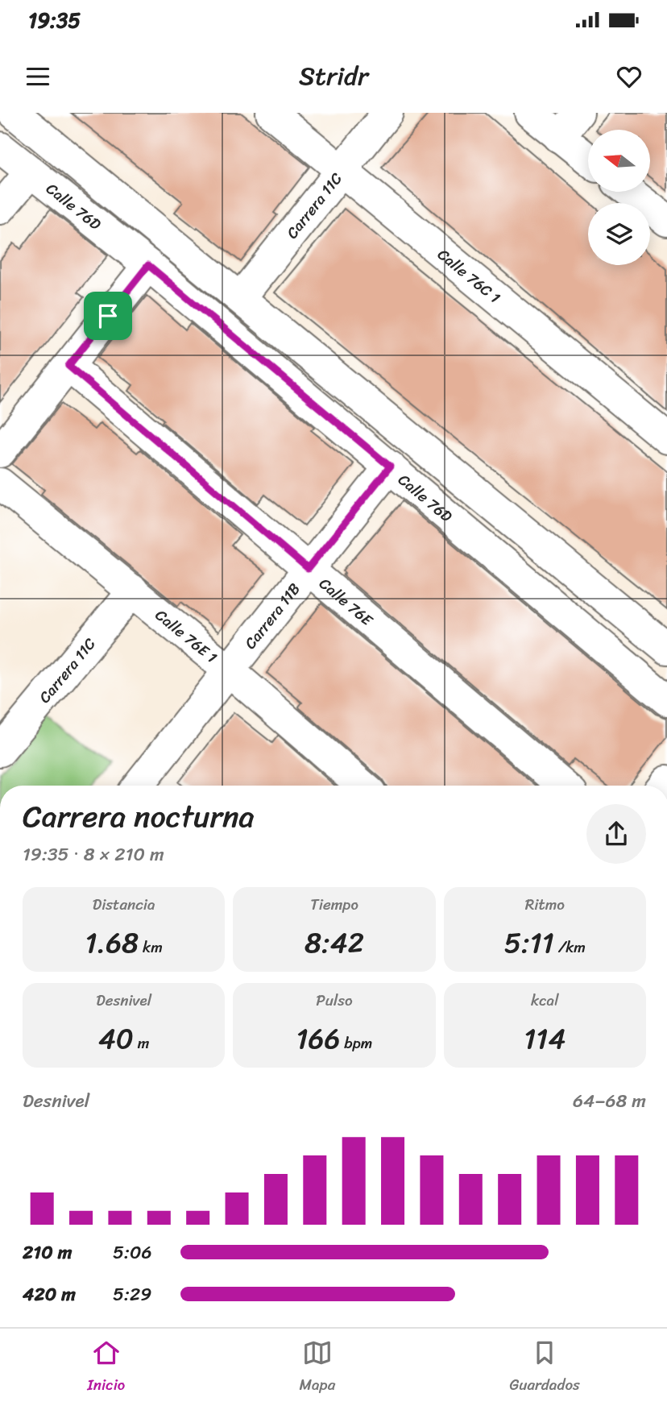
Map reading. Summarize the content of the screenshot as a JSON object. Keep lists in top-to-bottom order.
{
  "streets": {
    "street": [
      "Carrera 11C",
      "Calle 76D",
      "Calle 76C 1",
      "Calle 76E",
      "Carrera 11B",
      "Calle 76E 1"
    ]
  },
  "crossings": [
    ["Carrera 11C", "Calle 76C 1"],
    ["Carrera 11C", "Calle 76E 1"],
    ["Calle 76D", "Carrera 11B"],
    ["Calle 76E", "Carrera 11B"],
    ["Carrera 11B", "Calle 76E 1"]
  ],
  "north": "left",
  "page": {
    "status": "19:35",
    "header": "Stridr",
    "heading": ["Carrera nocturna", "19:35 · 8 × 210 m"],
    "stats": [
      ["Distancia", "1.68 km"],
      ["Tiempo", "8:42"],
      ["Ritmo", "5:11 /km"],
      ["Desnivel", "40 m"],
      ["Pulso", "166 bpm"],
      ["kcal", "114"]
    ],
    "chart": ["Desnivel", "64–68 m"],
    "list": [
      {
        "name": "210 m",
        "note": "5:06"
      },
      {
        "name": "420 m",
        "note": "5:29"
      }
    ],
    "tabs": ["Inicio", "Mapa", "Guardados"]
  }
}
